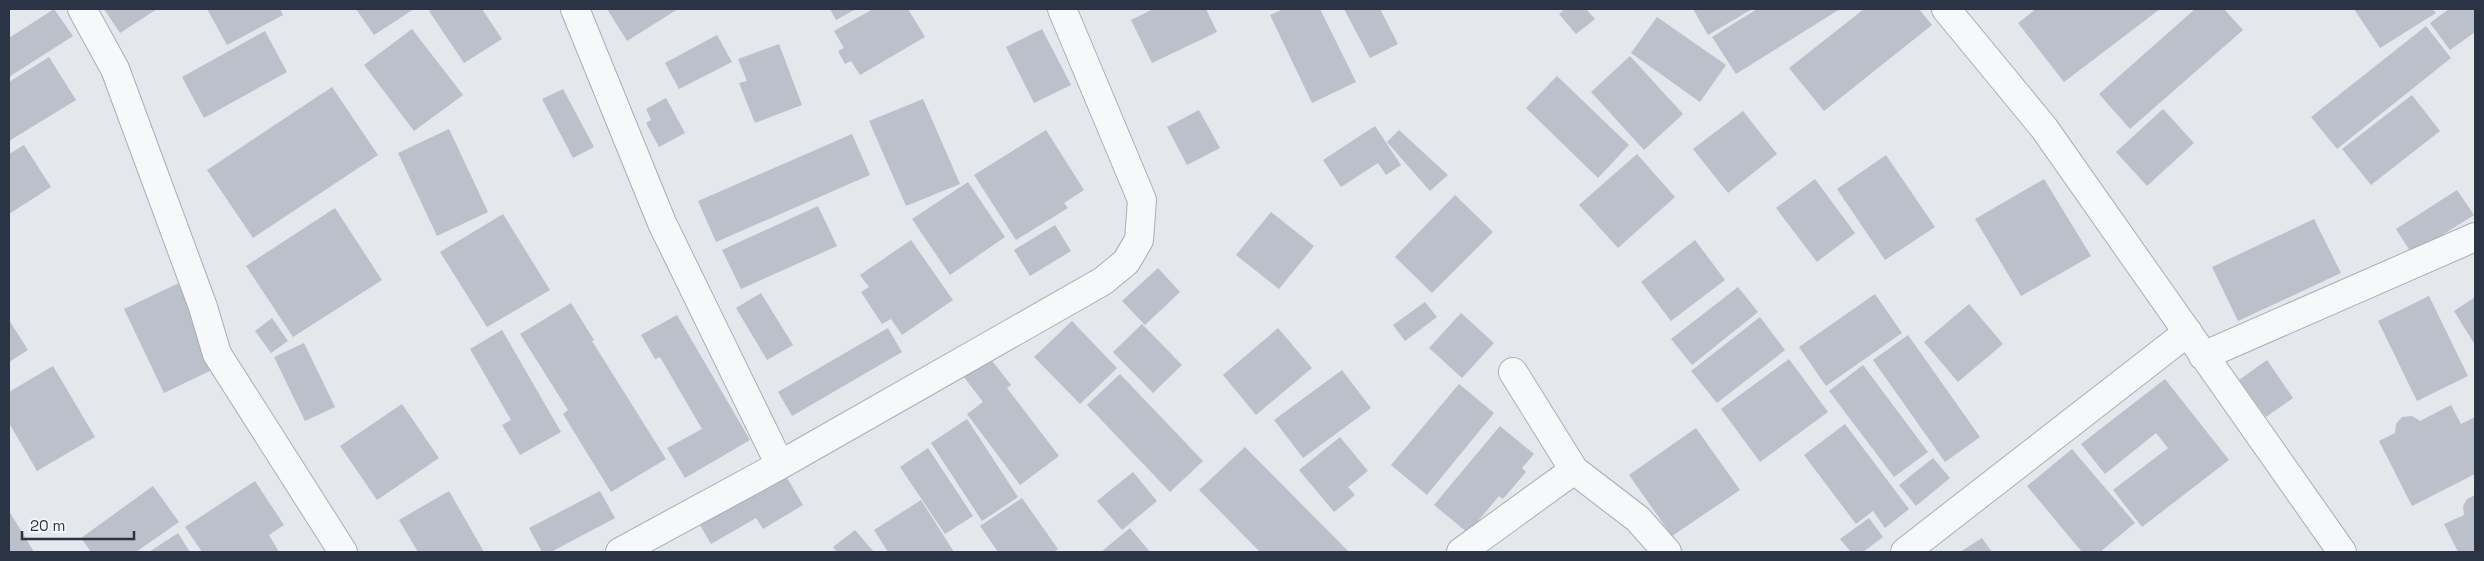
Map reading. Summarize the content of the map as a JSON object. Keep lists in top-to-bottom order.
{
  "scale_bar": "20 m"
}
